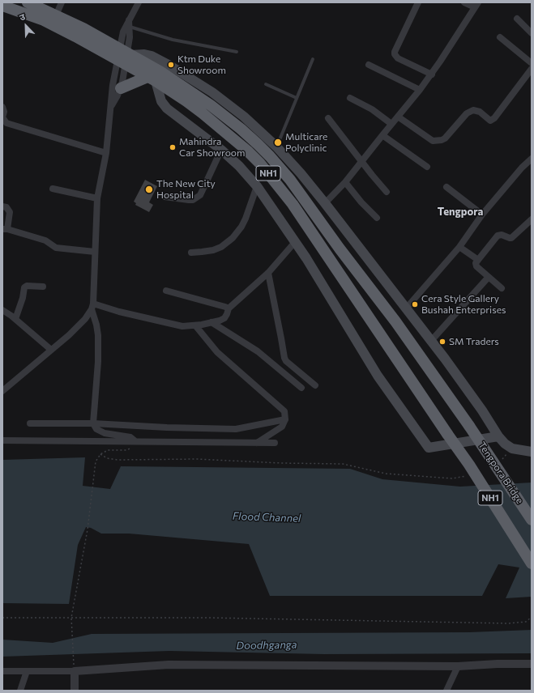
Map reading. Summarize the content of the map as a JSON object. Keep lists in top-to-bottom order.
{
  "streets": {
    "highway": ["NH1", "Tengpora Bridge"]
  },
  "crossings": [
    ["NH1", "Tengpora Bridge"]
  ],
  "districts": ["Tengpora"],
  "water": ["Flood Channel", "Doodhganga"],
  "places": [
    "Ktm Duke Showroom",
    "Multicare Polyclinic",
    "Mahindra Car Showroom",
    "The New City Hospital",
    "Cera Style Gallery Bushah Enterprises",
    "SM Traders"
  ],
  "north": "top left"
}
